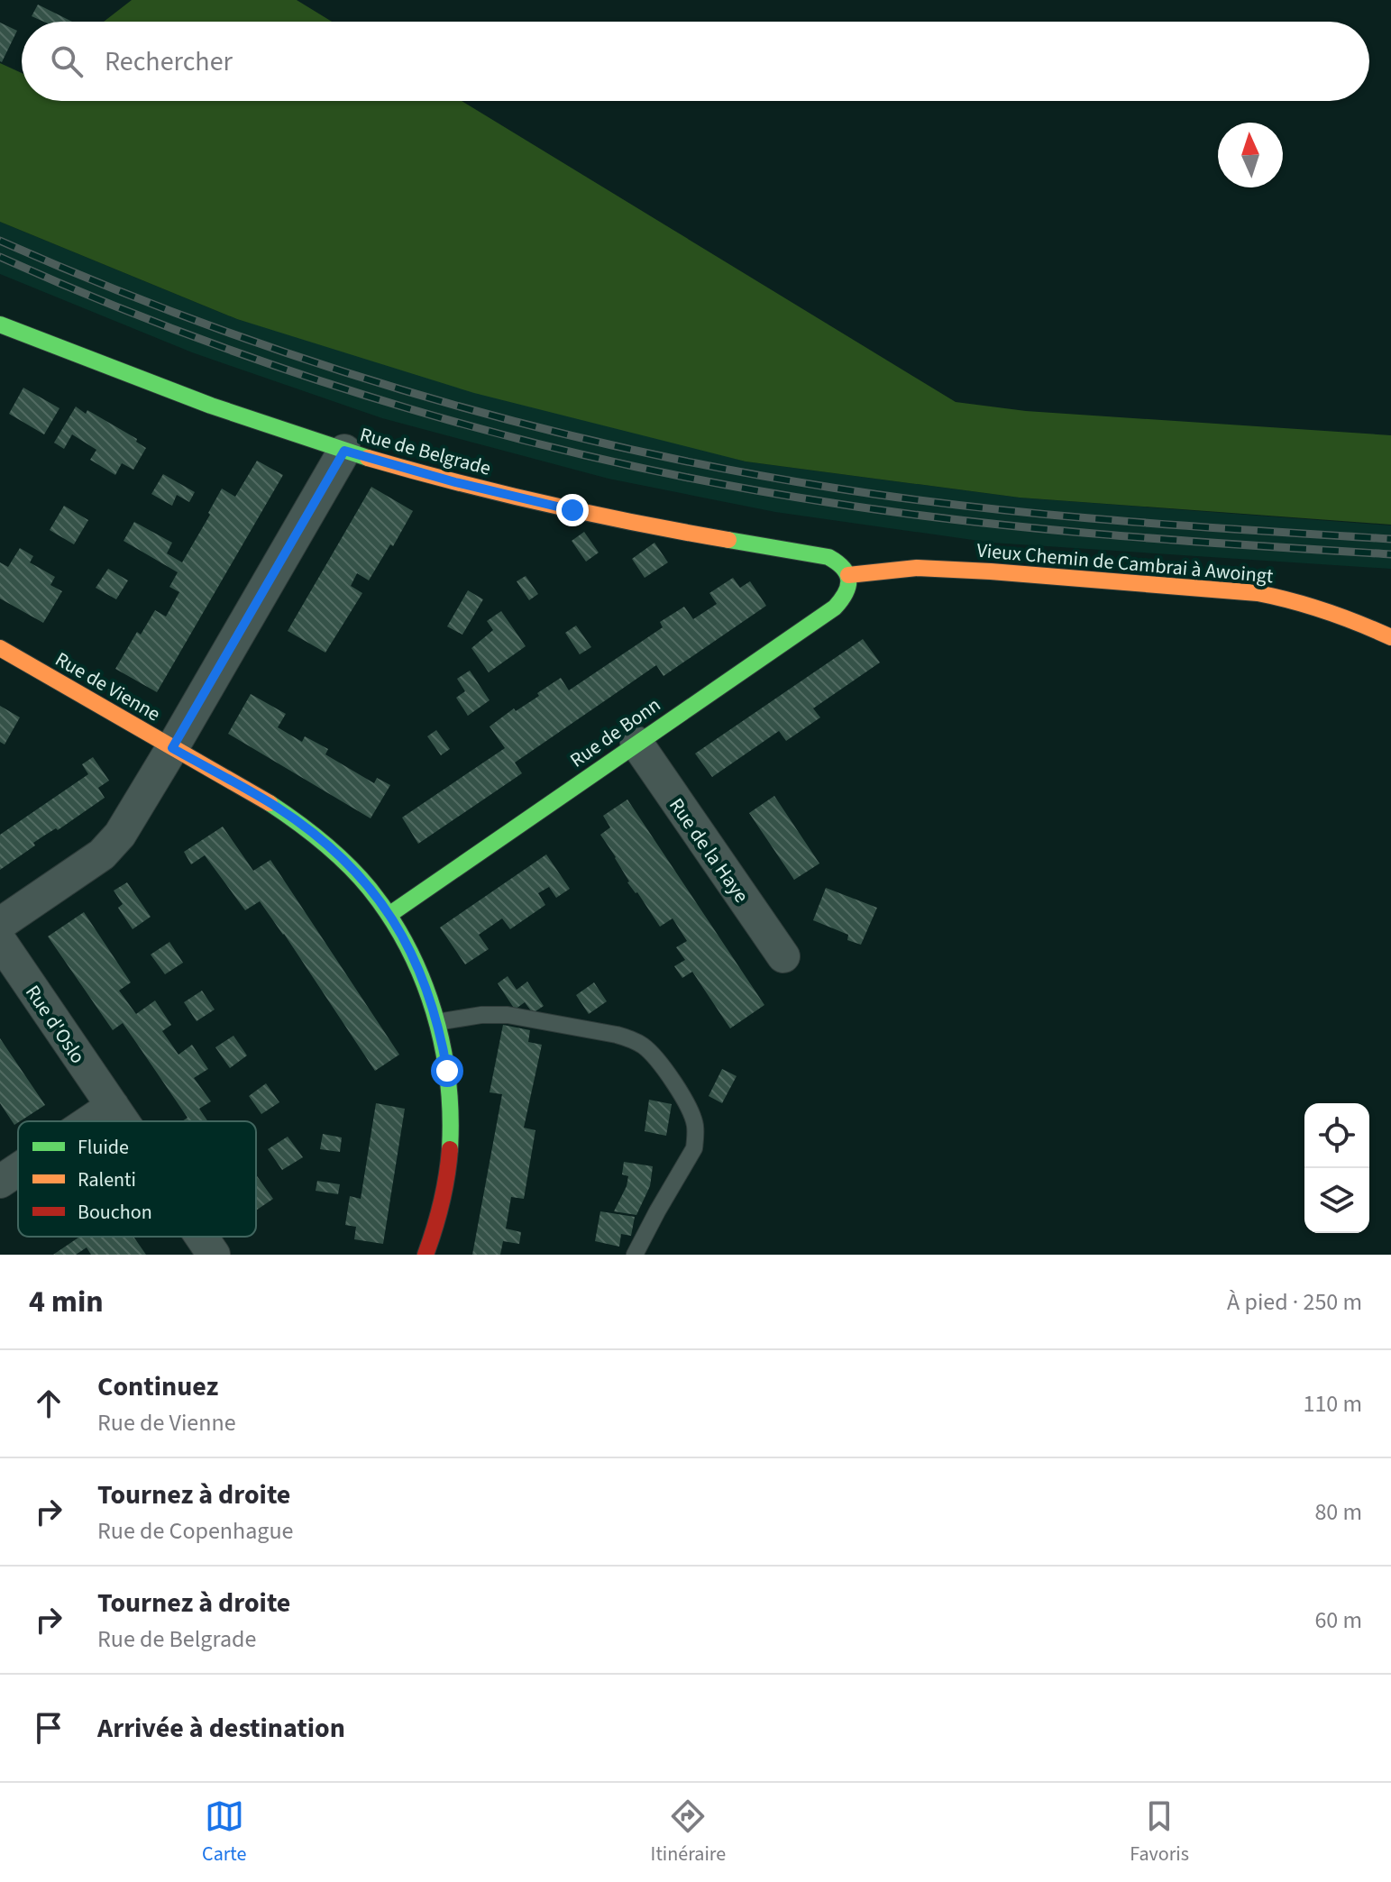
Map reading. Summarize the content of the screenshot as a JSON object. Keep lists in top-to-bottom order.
{
  "streets": {
    "street": [
      "Rue de Belgrade",
      "Vieux Chemin de Cambrai à Awoingt",
      "Rue de Vienne",
      "Rue de Bonn",
      "Rue de la Haye",
      "Rue d'Oslo"
    ]
  },
  "crossings": [
    ["Rue de Belgrade", "Vieux Chemin de Cambrai à Awoingt"],
    ["Rue de Belgrade", "Rue de Bonn"],
    ["Vieux Chemin de Cambrai à Awoingt", "Rue de Bonn"],
    ["Rue de Vienne", "Rue de Bonn"],
    ["Rue de Bonn", "Rue de la Haye"]
  ],
  "legend": ["Fluide", "Ralenti", "Bouchon"],
  "north": "top",
  "page": {
    "search": "Rechercher",
    "heading": ["4 min", "À pied · 250 m"],
    "list": [
      ["Continuez", "Rue de Vienne", "110 m"],
      ["Tournez à droite", "Rue de Copenhague", "80 m"],
      ["Tournez à droite", "Rue de Belgrade", "60 m"],
      "Arrivée à destination"
    ],
    "nav": ["Carte", "Itinéraire", "Favoris"]
  }
}
